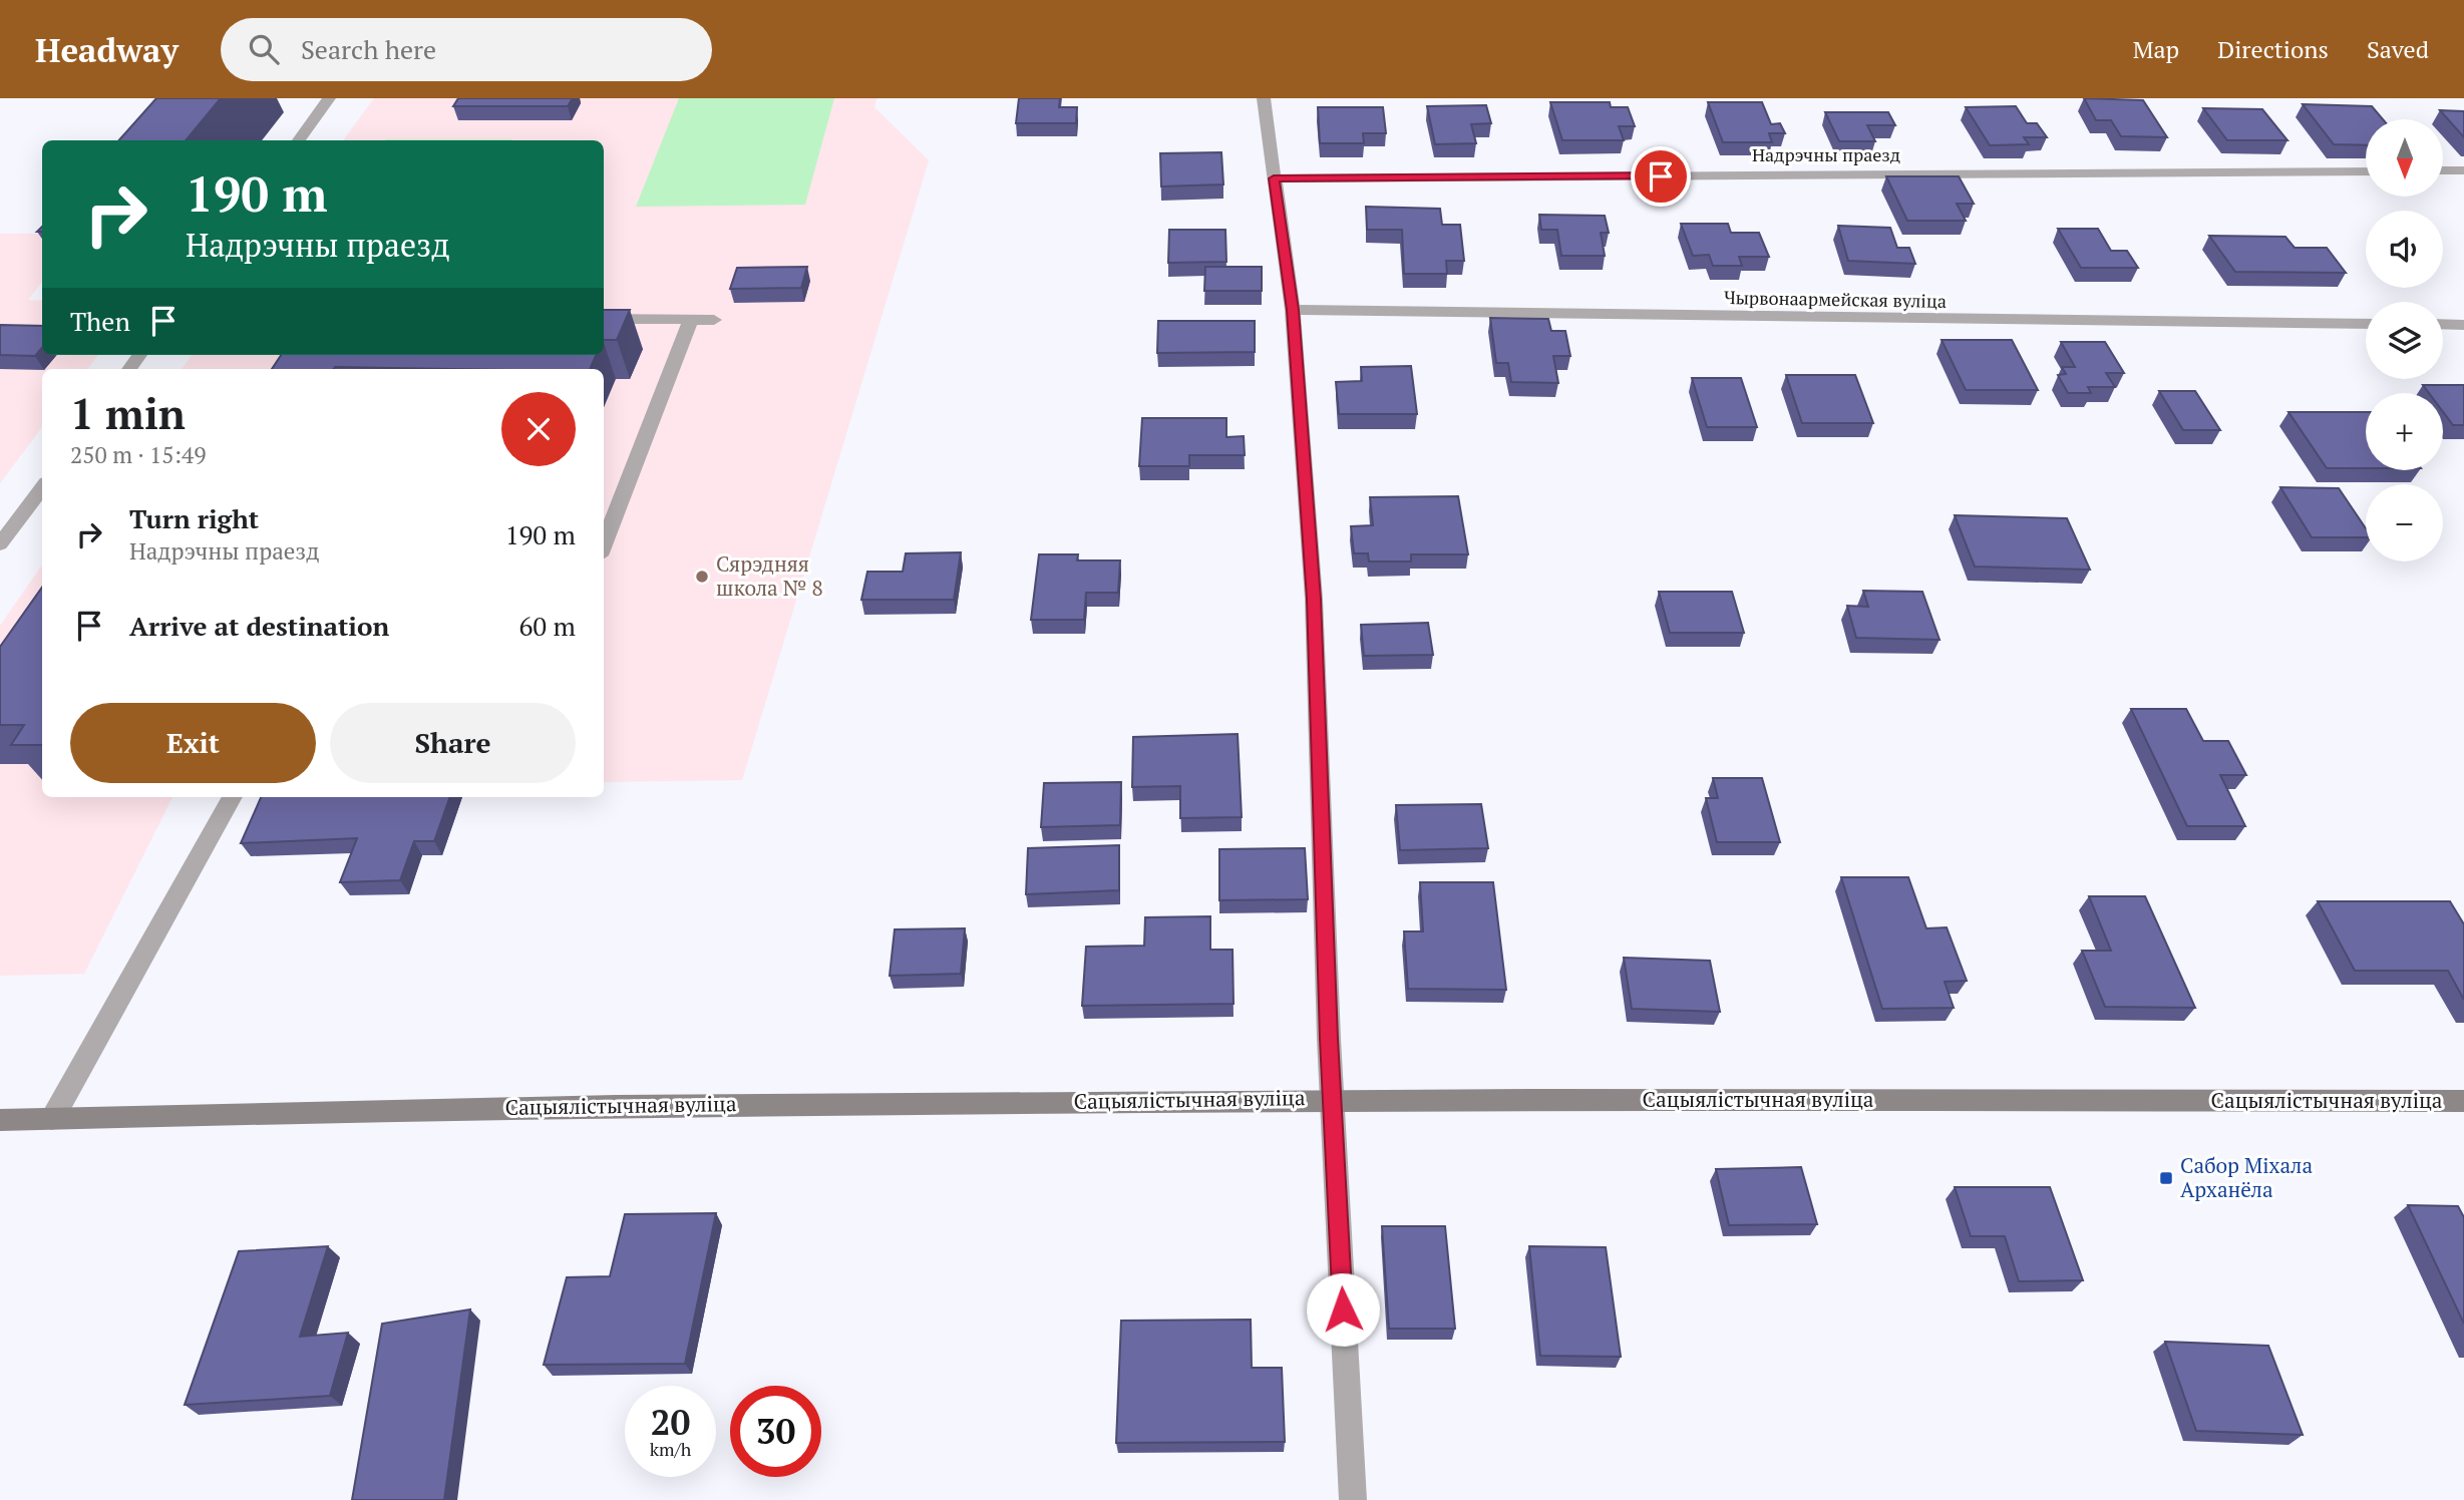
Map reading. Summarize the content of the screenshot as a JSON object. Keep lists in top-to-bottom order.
{
  "streets": {
    "main road": ["Сацыялістычная вуліца"],
    "street": ["Надрэчны праезд", "Чырвонаармейская вуліца"]
  },
  "places": {
    "other": ["Сярэдняя школа № 8"],
    "transit": ["Сабор Міхала Арханёла"]
  },
  "north": "bottom",
  "page": {
    "header": "Headway",
    "search": "Search here",
    "nav": ["Map", "Directions", "Saved"],
    "map_buttons": ["+", "−"],
    "turn": ["190 m", "Надрэчны праезд"],
    "then": "Then",
    "heading": ["1 min", "250 m · 15:49"],
    "list": [
      {
        "name": "Turn right",
        "note": "Надрэчны праезд",
        "value": "190 m"
      },
      {
        "name": "Arrive at destination",
        "value": "60 m"
      }
    ],
    "buttons": ["Exit", "Share"],
    "speed": "20 km/h",
    "limit": "30"
  }
}
